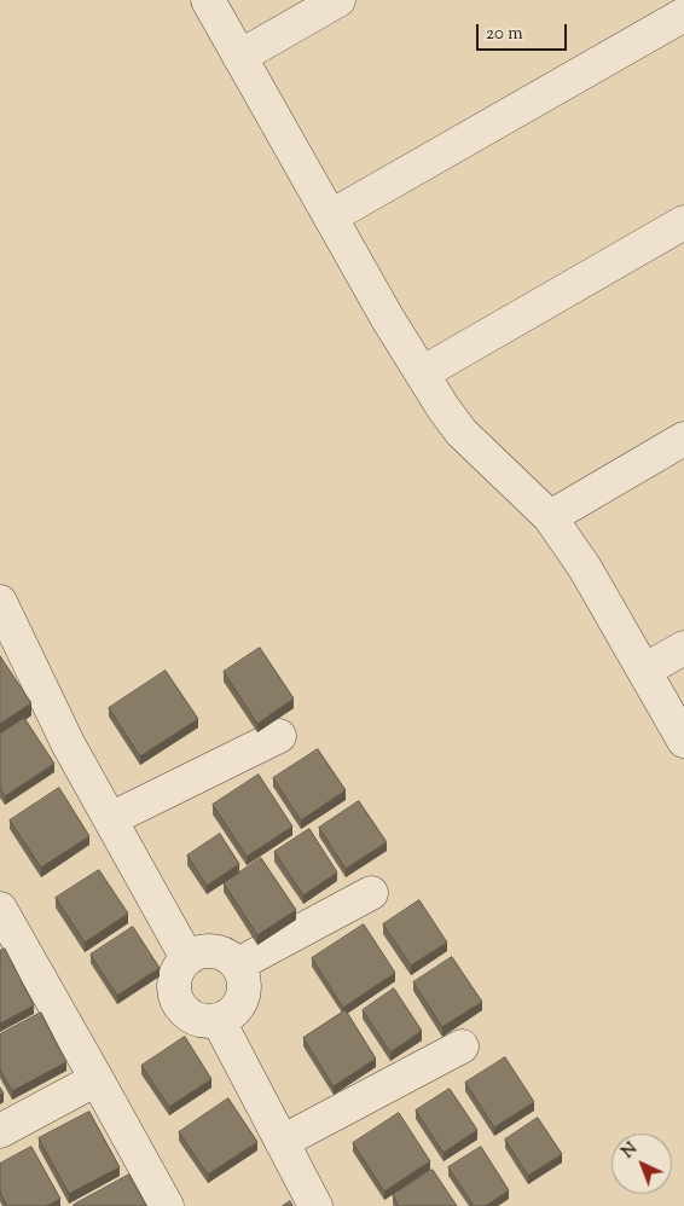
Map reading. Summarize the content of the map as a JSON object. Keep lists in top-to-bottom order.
{
  "scale_bar": "20 m",
  "north": "top left"
}
